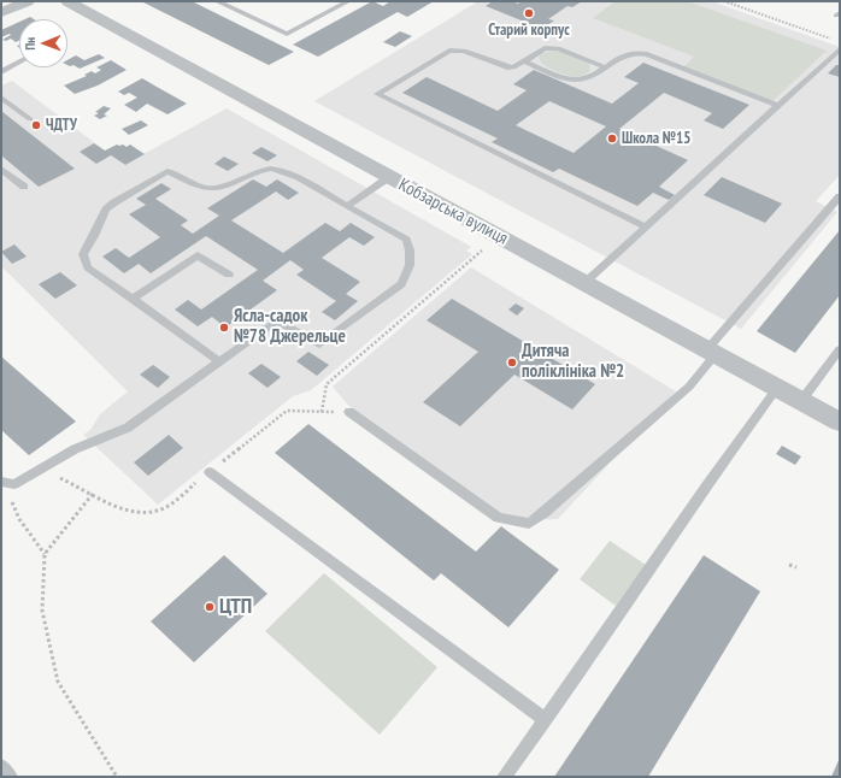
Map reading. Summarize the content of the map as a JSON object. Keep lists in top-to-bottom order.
{
  "streets": {
    "street": ["Кобзарська вулиця"]
  },
  "places": [
    "Старий корпус",
    "ЧДТУ",
    "Школа №15",
    "Ясла-садок №78 Джерельце",
    "Дитяча поліклініка №2",
    "ЦТП"
  ],
  "north": "left"
}
